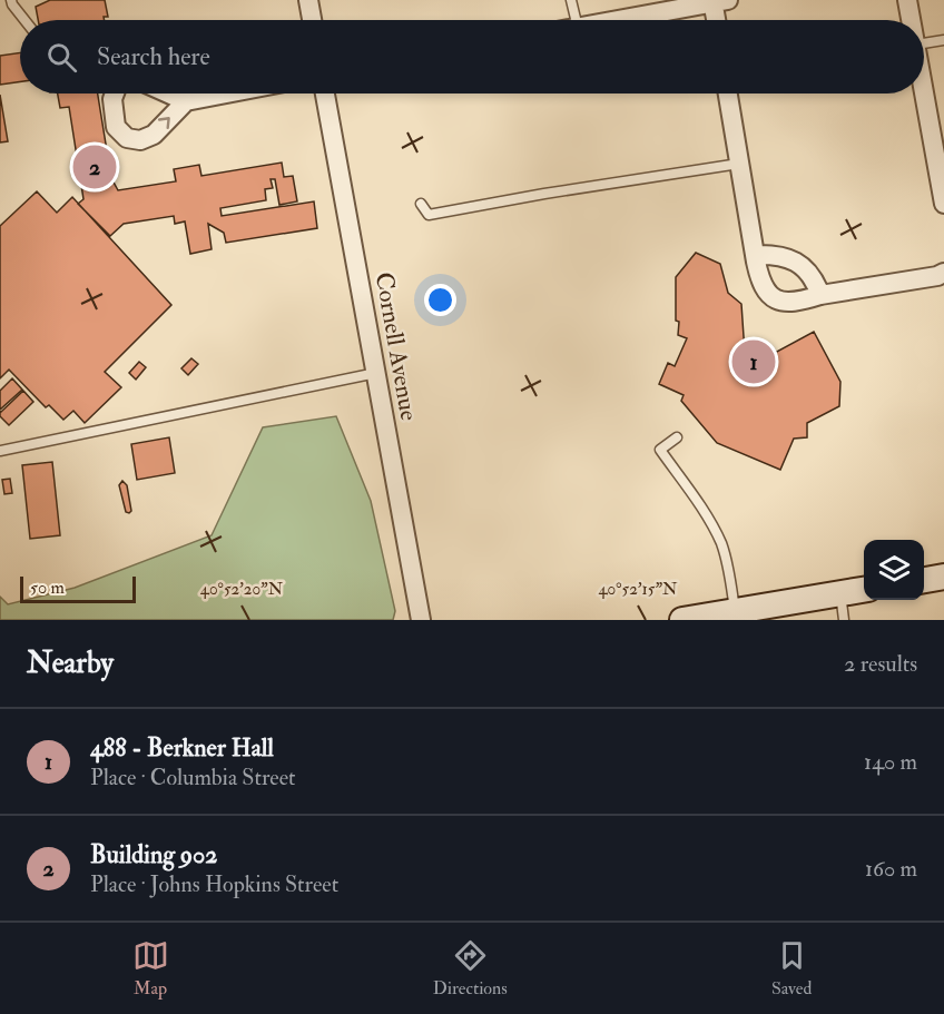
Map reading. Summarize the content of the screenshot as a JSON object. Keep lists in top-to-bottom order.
{
  "streets": {
    "street": ["Cornell Avenue"]
  },
  "scale_bar": "50 m",
  "page": {
    "search": "Search here",
    "pins": ["2", "1"],
    "scale": "50 m",
    "heading": ["Nearby", "2 results"],
    "list": [
      {
        "mark": "1",
        "name": "488 - Berkner Hall",
        "note": "Place · Columbia Street",
        "value": "140 m"
      },
      {
        "mark": "2",
        "name": "Building 902",
        "note": "Place · Johns Hopkins Street",
        "value": "160 m"
      }
    ],
    "nav": ["Map", "Directions", "Saved"]
  },
  "coordinates": ["40°52'20\"N", "40°52'15\"N"]
}
